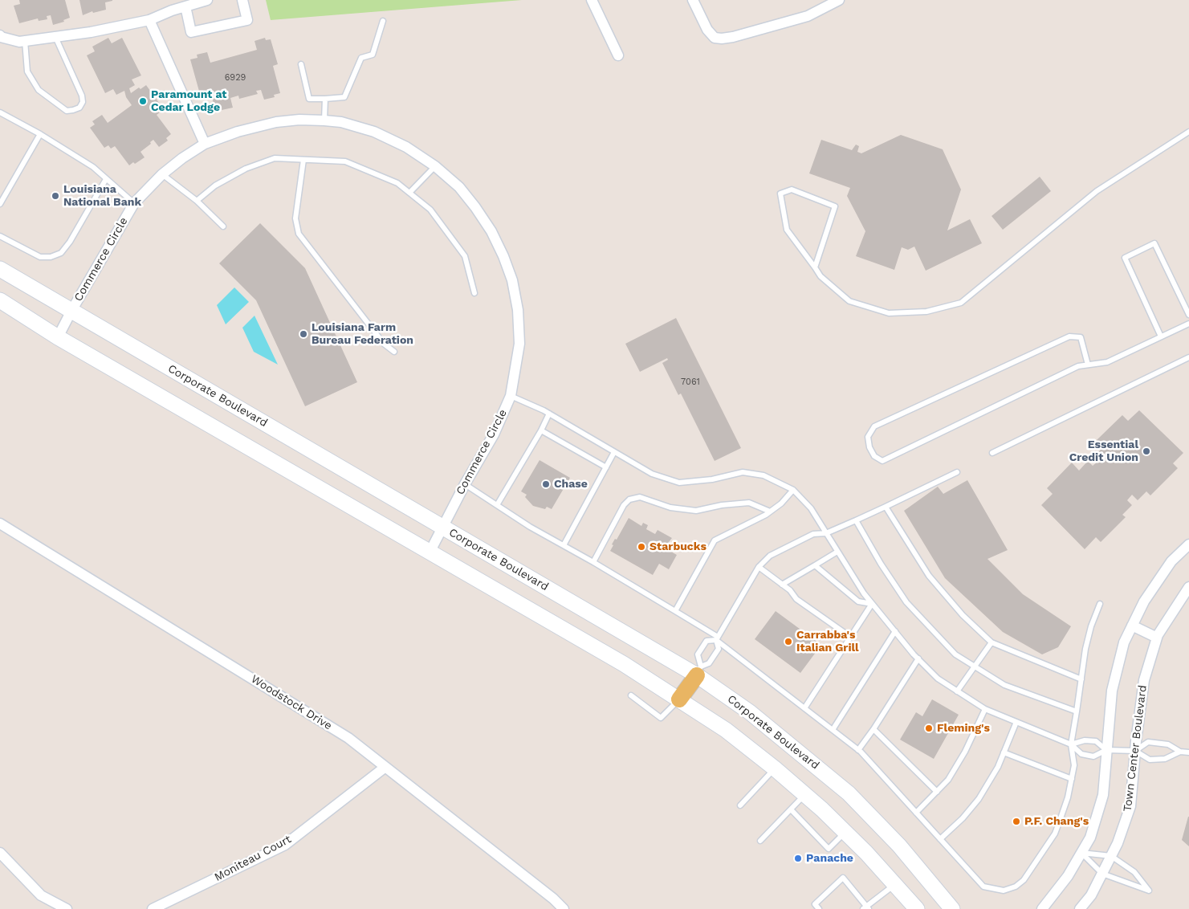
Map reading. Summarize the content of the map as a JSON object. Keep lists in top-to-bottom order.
{
  "streets": {
    "street": [
      "Commerce Circle",
      "Corporate Boulevard",
      "Woodstock Drive",
      "Town Center Boulevard",
      "Moniteau Court"
    ]
  },
  "crossings": [
    ["Commerce Circle", "Corporate Boulevard"],
    ["Woodstock Drive", "Moniteau Court"]
  ],
  "places": [
    "Paramount at Cedar Lodge",
    "Louisiana National Bank",
    "Louisiana Farm Bureau Federation",
    "Essential Credit Union",
    "Chase",
    "Starbucks",
    "Carrabba's Italian Grill",
    "Fleming's",
    "P.F. Chang's",
    "Panache"
  ],
  "house_numbers": ["6929", "7061"]
}
